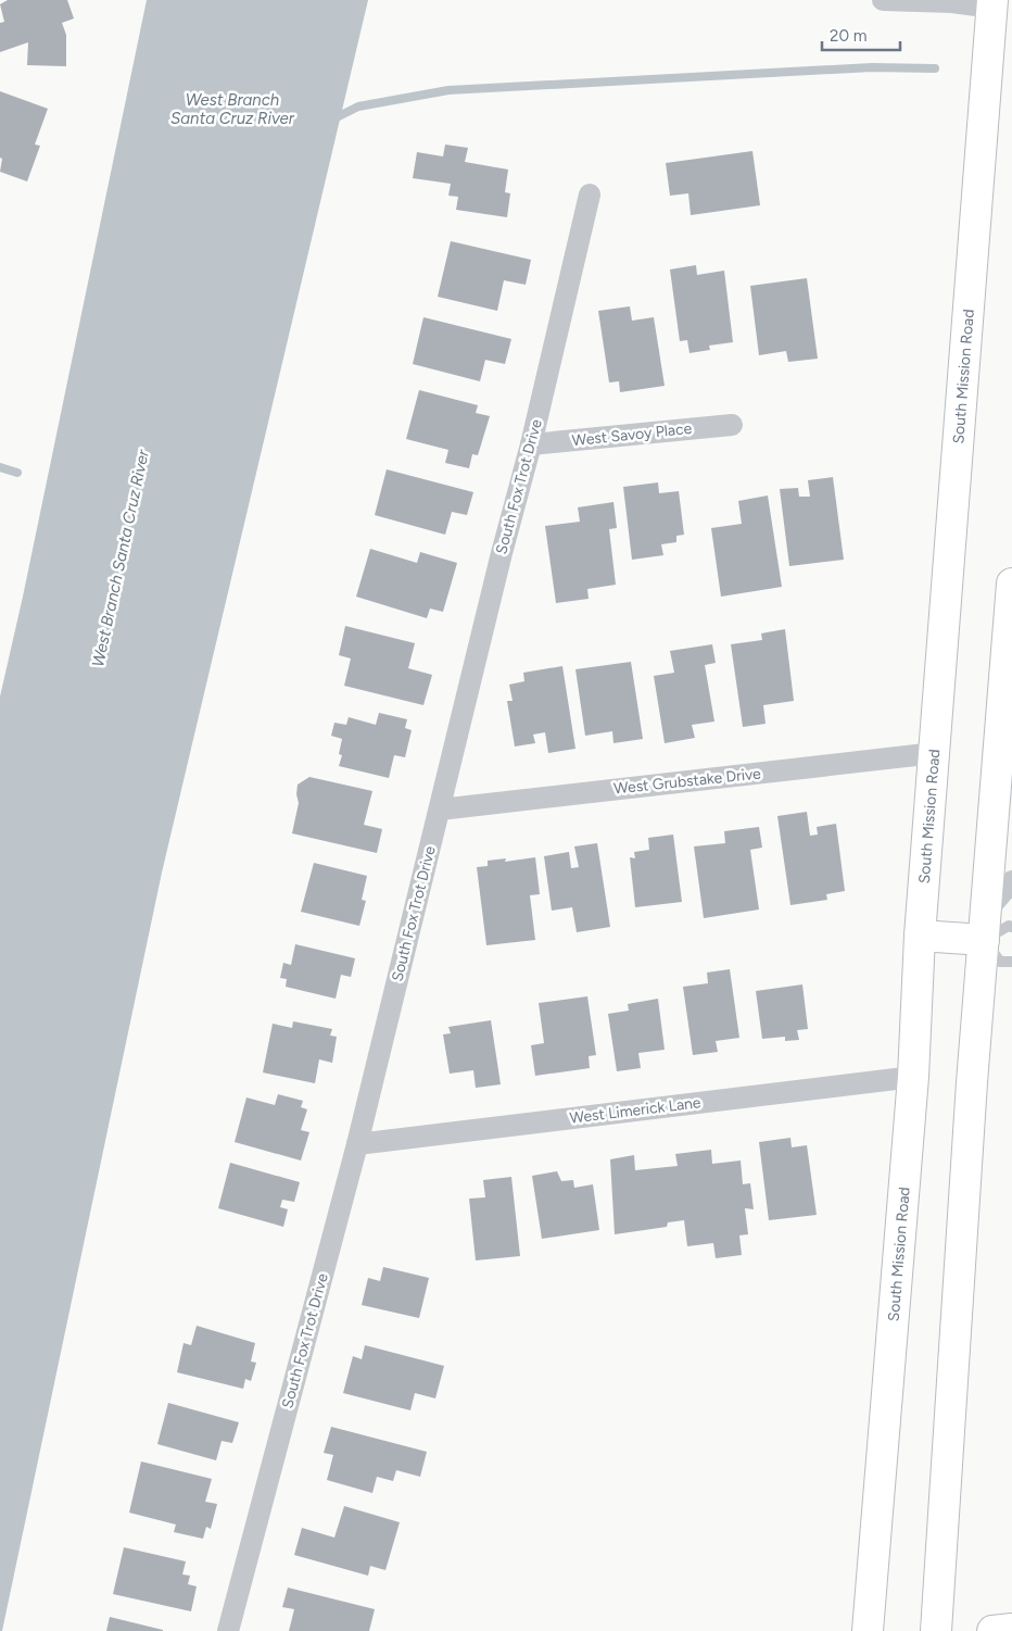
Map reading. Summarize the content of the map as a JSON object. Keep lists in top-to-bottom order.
{
  "streets": {
    "main road": ["South Mission Road"],
    "street": [
      "West Savoy Place",
      "South Fox Trot Drive",
      "West Grubstake Drive",
      "West Limerick Lane"
    ]
  },
  "crossings": [
    ["South Mission Road", "West Grubstake Drive"],
    ["South Mission Road", "West Limerick Lane"],
    ["West Savoy Place", "South Fox Trot Drive"],
    ["South Fox Trot Drive", "West Grubstake Drive"],
    ["South Fox Trot Drive", "West Limerick Lane"]
  ],
  "water": ["West Branch Santa Cruz River"],
  "scale_bar": "20 m"
}
